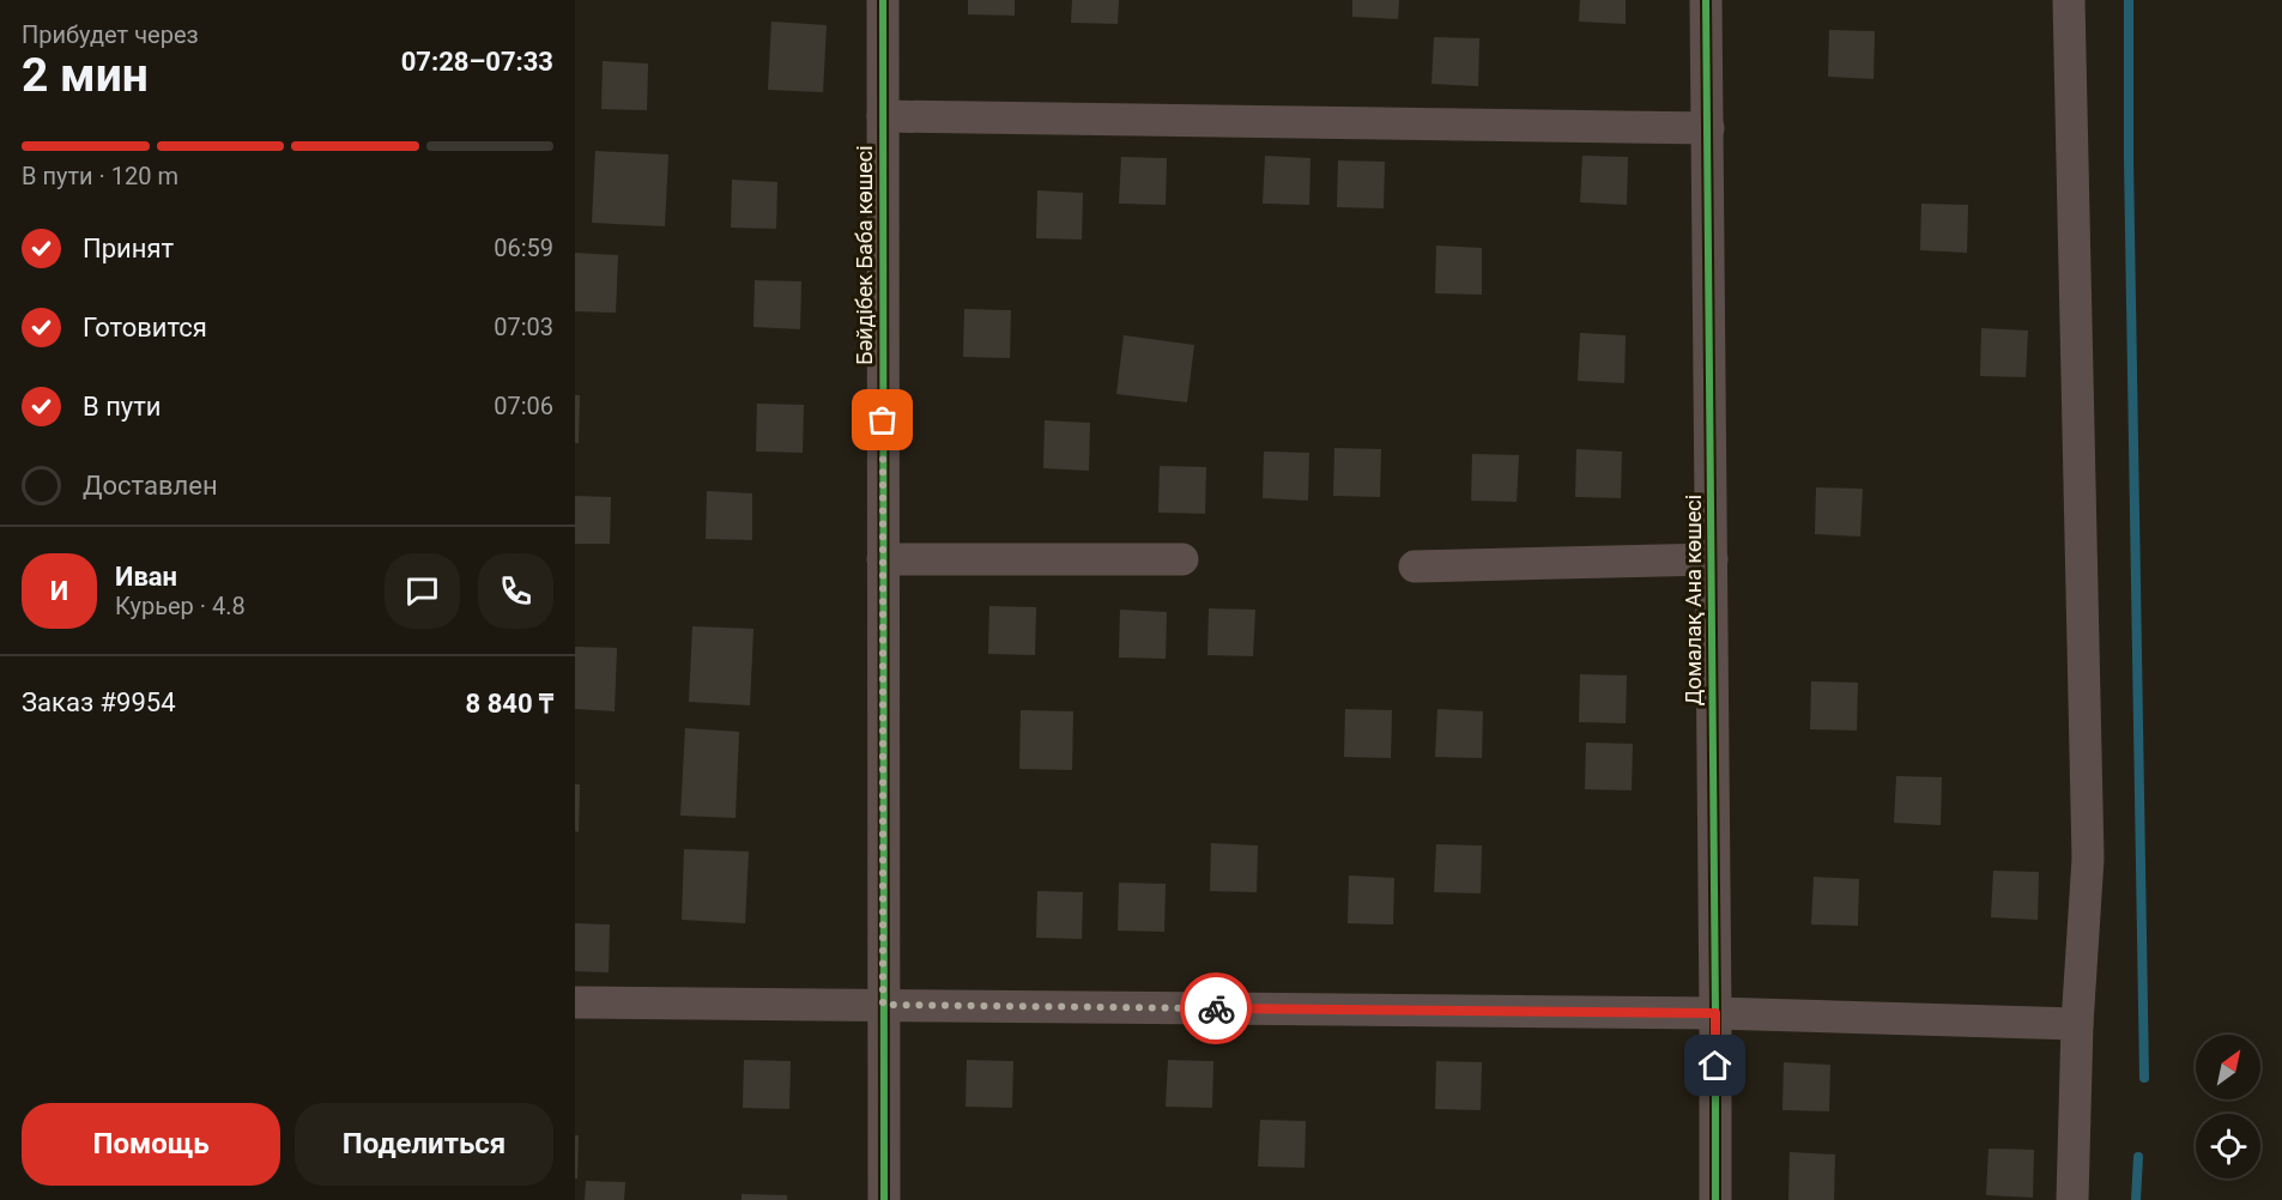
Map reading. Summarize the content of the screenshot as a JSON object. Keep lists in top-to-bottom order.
{
  "streets": {
    "street": ["Бәйдібек Баба көшесі", "Домалақ Ана көшесі"]
  },
  "north": "top right",
  "page": {
    "heading": ["2 мин", "Прибудет через", "07:28–07:33"],
    "panel": [
      "Иван",
      "Курьер · 4.8",
      "Заказ #9954",
      "8 840 ₸"
    ],
    "bar": "В пути · 120 m",
    "list": [
      ["Принят", "06:59"],
      ["Готовится", "07:03"],
      ["В пути", "07:06"],
      "Доставлен"
    ],
    "round": "И",
    "buttons": ["Помощь", "Поделиться"]
  }
}
